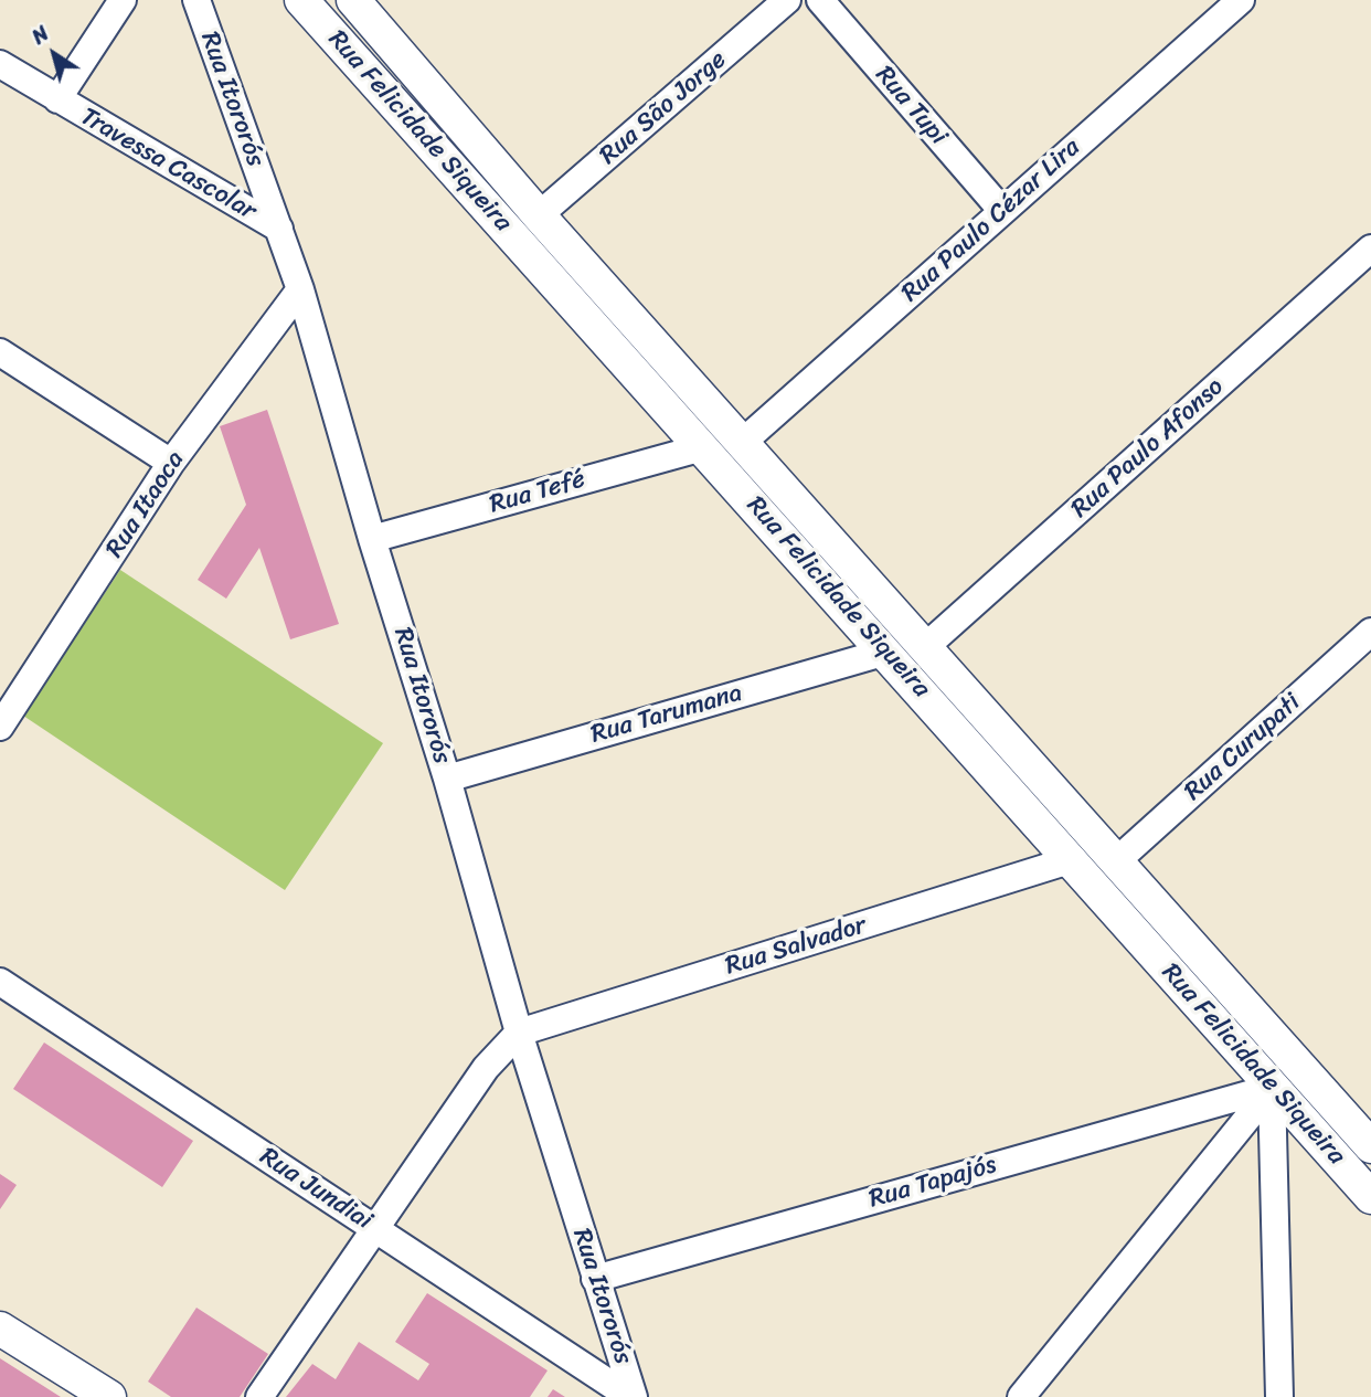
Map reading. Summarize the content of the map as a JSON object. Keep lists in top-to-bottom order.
{
  "streets": {
    "street": [
      "Rua Itororós",
      "Rua Tupi",
      "Rua São Jorge",
      "Rua Felicidade Siqueira",
      "Travessa Cascolar",
      "Rua Paulo Cézar Lira",
      "Rua Paulo Afonso",
      "Rua Tefé",
      "Rua Itaoca",
      "Rua Tarumana",
      "Rua Curupati",
      "Rua Salvador",
      "Rua Tapajós",
      "Rua Jundiai"
    ]
  },
  "crossings": [
    ["Rua Itororós", "Travessa Cascolar"],
    ["Rua Itororós", "Rua Tefé"],
    ["Rua Itororós", "Rua Itaoca"],
    ["Rua Itororós", "Rua Tarumana"],
    ["Rua Itororós", "Rua Salvador"],
    ["Rua Itororós", "Rua Tapajós"],
    ["Rua Itororós", "Rua Jundiai"],
    ["Rua Tupi", "Rua Paulo Cézar Lira"],
    ["Rua São Jorge", "Rua Felicidade Siqueira"],
    ["Rua Felicidade Siqueira", "Rua Paulo Cézar Lira"],
    ["Rua Felicidade Siqueira", "Rua Paulo Afonso"],
    ["Rua Felicidade Siqueira", "Rua Tefé"],
    ["Rua Felicidade Siqueira", "Rua Tarumana"],
    ["Rua Felicidade Siqueira", "Rua Curupati"],
    ["Rua Felicidade Siqueira", "Rua Salvador"],
    ["Rua Felicidade Siqueira", "Rua Tapajós"]
  ],
  "north": "top left"
}
